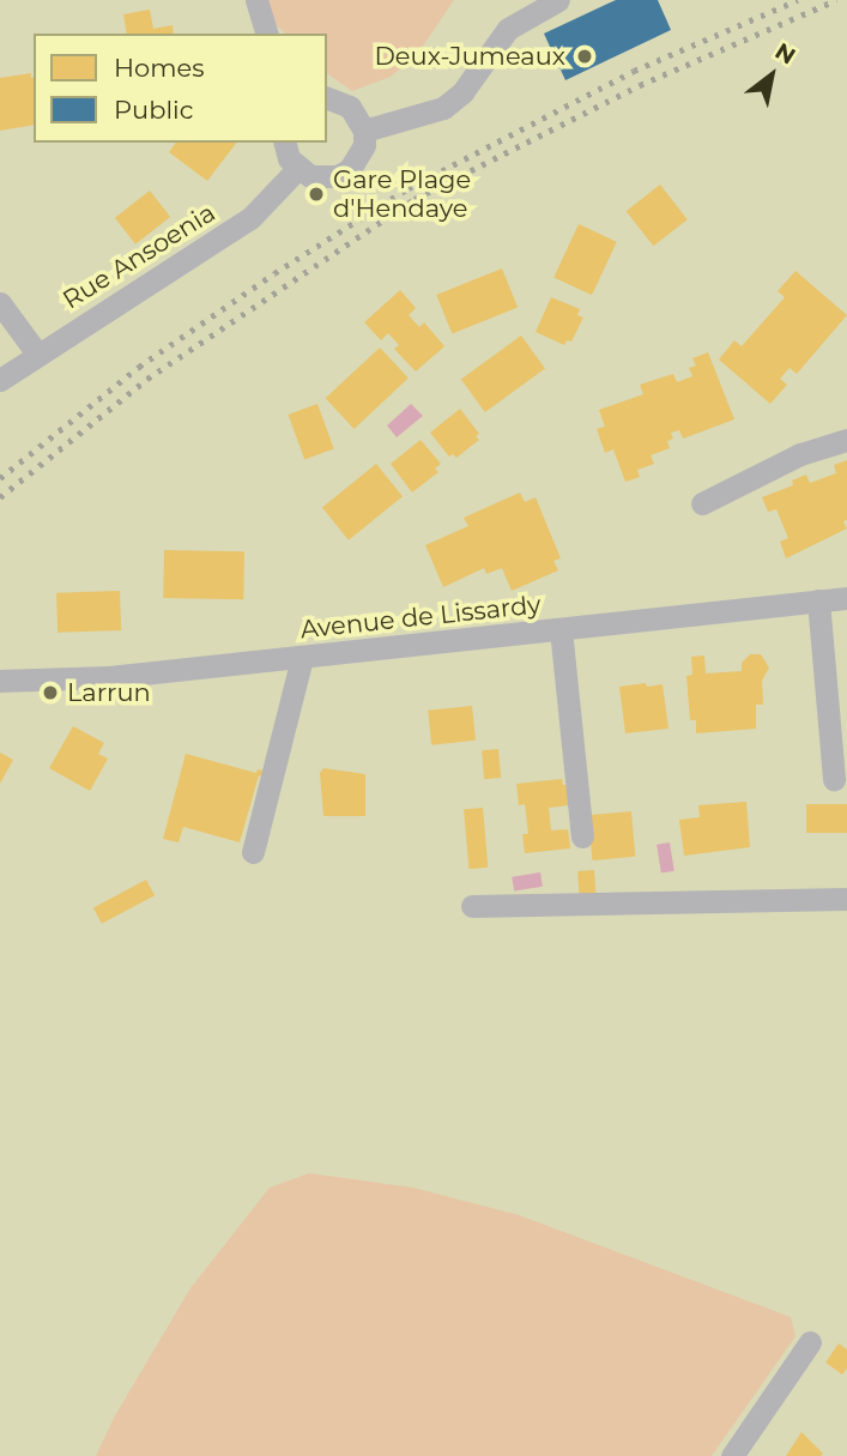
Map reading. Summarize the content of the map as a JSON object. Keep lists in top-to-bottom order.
{
  "streets": {
    "street": ["Rue Ansoenia", "Avenue de Lissardy"]
  },
  "places": ["Deux-Jumeaux", "Gare Plage d'Hendaye", "Larrun"],
  "legend": ["Homes", "Public"],
  "north": "top right"
}
